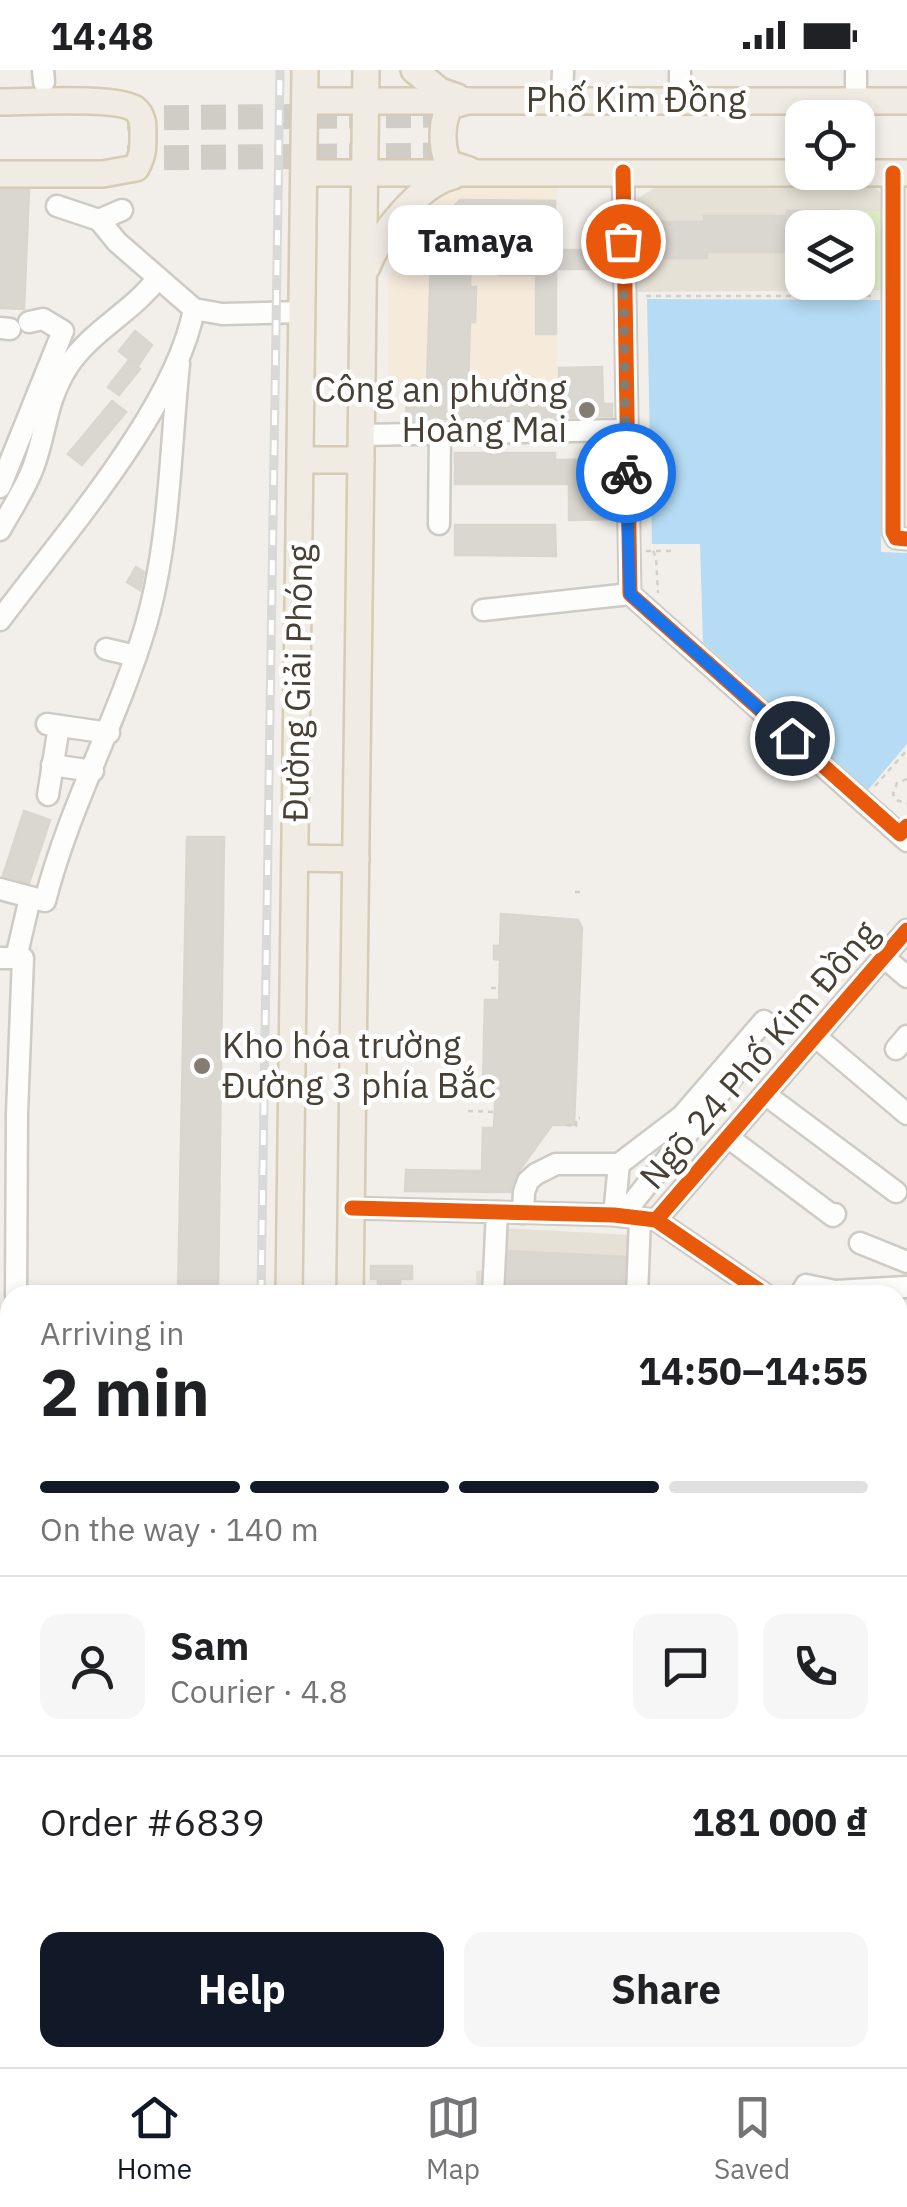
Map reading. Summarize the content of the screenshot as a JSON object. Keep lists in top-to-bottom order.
{
  "streets": {
    "main road": ["Phố Kim Đồng", "Đường Giải Phóng"],
    "street": ["Ngõ 24 Phố Kim Đồng"]
  },
  "crossings": [
    ["Phố Kim Đồng", "Đường Giải Phóng"]
  ],
  "places": ["Tamaya", "Công an phường Hoàng Mai", "Kho hóa trường Đường 3 phía Bắc"],
  "page": {
    "status": "14:48",
    "bubble": "Tamaya",
    "heading": ["2 min", "Arriving in", "14:50–14:55"],
    "panel": [
      "Sam",
      "Courier · 4.8",
      "Order #6839",
      "181 000 ₫"
    ],
    "bar": "On the way · 140 m",
    "buttons": ["Help", "Share"],
    "tabs": ["Home", "Map", "Saved"]
  }
}
